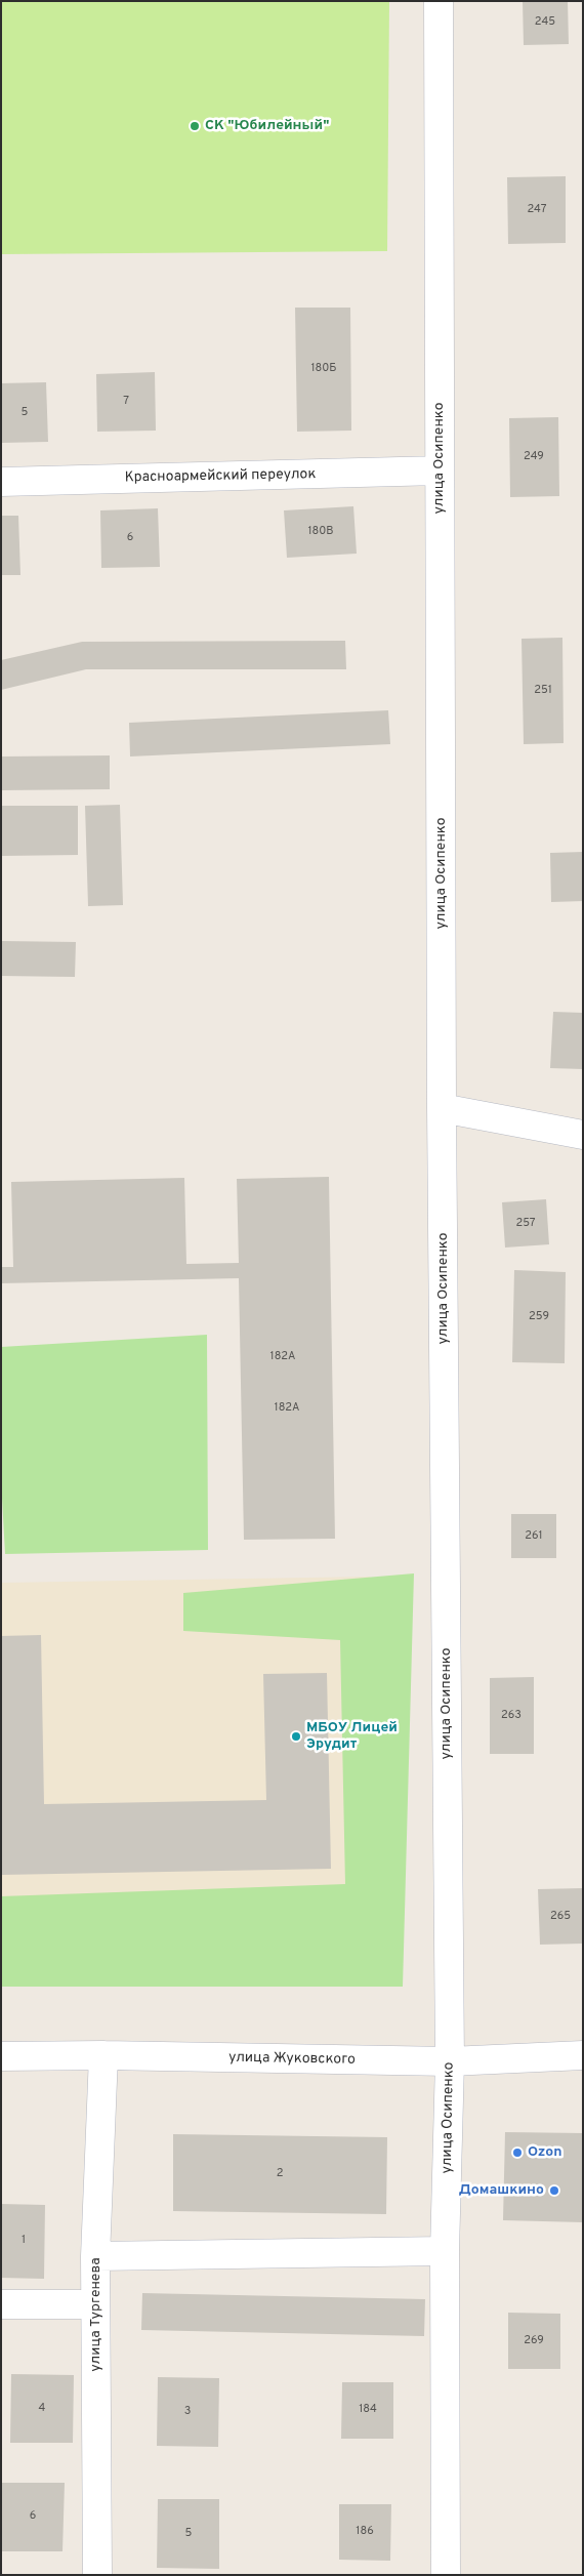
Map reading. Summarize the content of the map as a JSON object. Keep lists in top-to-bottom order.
{
  "streets": {
    "street": [
      "улица Осипенко",
      "Красноармейский переулок",
      "улица Жуковского",
      "улица Тургенева"
    ]
  },
  "crossings": [
    ["улица Осипенко", "Красноармейский переулок"],
    ["улица Осипенко", "улица Жуковского"],
    ["улица Жуковского", "улица Тургенева"]
  ],
  "places": [
    "СК \"Юбилейный\"",
    "МБОУ Лицей Эрудит",
    "Ozon",
    "Домашкино"
  ],
  "house_numbers": [
    "245",
    "247",
    "180Б",
    "7",
    "5",
    "249",
    "180В",
    "6",
    "251",
    "257",
    "259",
    "182А",
    "182А",
    "261",
    "263",
    "265",
    "2",
    "1",
    "269",
    "4",
    "184",
    "3",
    "6",
    "186",
    "5"
  ]
}
